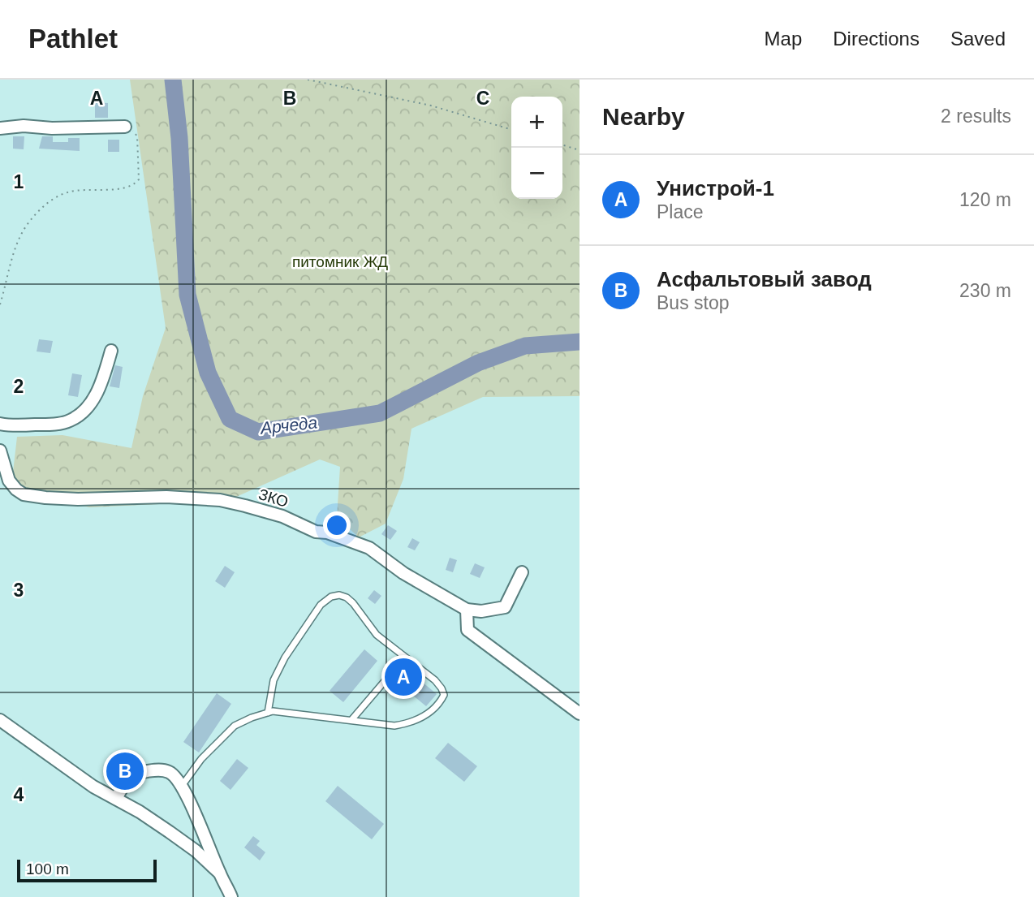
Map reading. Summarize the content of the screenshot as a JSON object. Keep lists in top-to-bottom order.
{
  "streets": {
    "street": ["ЗКО"]
  },
  "water": ["Арчеда"],
  "parks": ["питомник ЖД"],
  "scale_bar": "100 m",
  "page": {
    "header": "Pathlet",
    "nav": ["Map", "Directions", "Saved"],
    "heading": ["Nearby", "2 results"],
    "map_buttons": ["+", "−"],
    "list": [
      {
        "mark": "A",
        "name": "Унистрой-1",
        "note": "Place",
        "value": "120 m"
      },
      {
        "mark": "B",
        "name": "Асфальтовый завод",
        "note": "Bus stop",
        "value": "230 m"
      }
    ],
    "pins": ["A", "B"],
    "scale": "100 m"
  },
  "grid": {
    "columns": ["A", "B", "C"],
    "rows": [
      "1",
      "2",
      "3",
      "4"
    ]
  }
}
